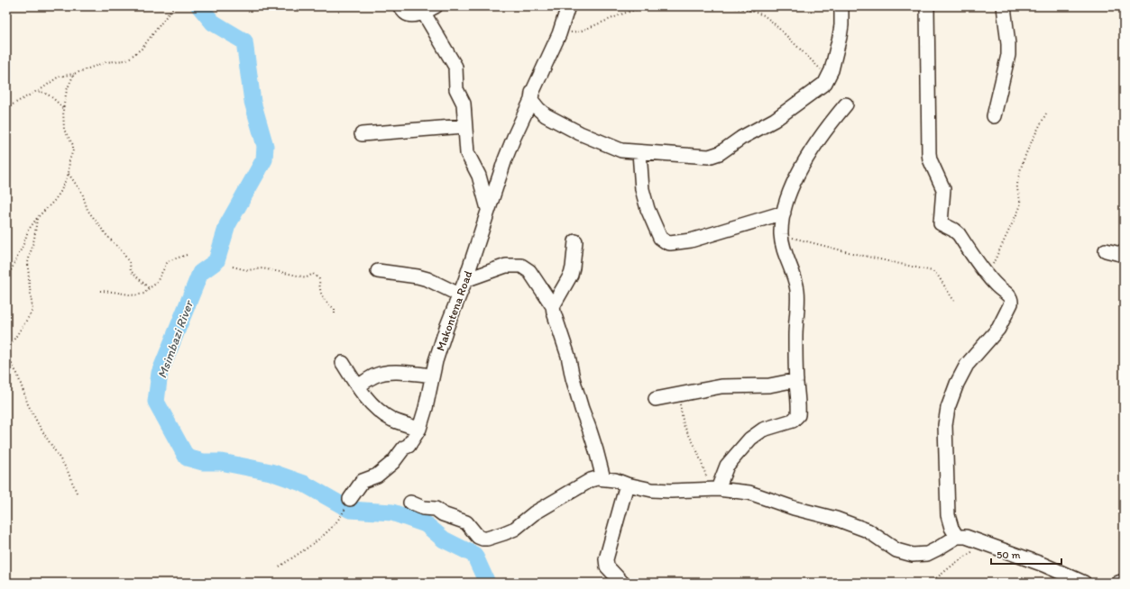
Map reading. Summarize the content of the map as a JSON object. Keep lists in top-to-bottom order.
{
  "streets": {
    "street": ["Makontena Road"]
  },
  "water": ["Msimbazi River"],
  "scale_bar": "50 m"
}
